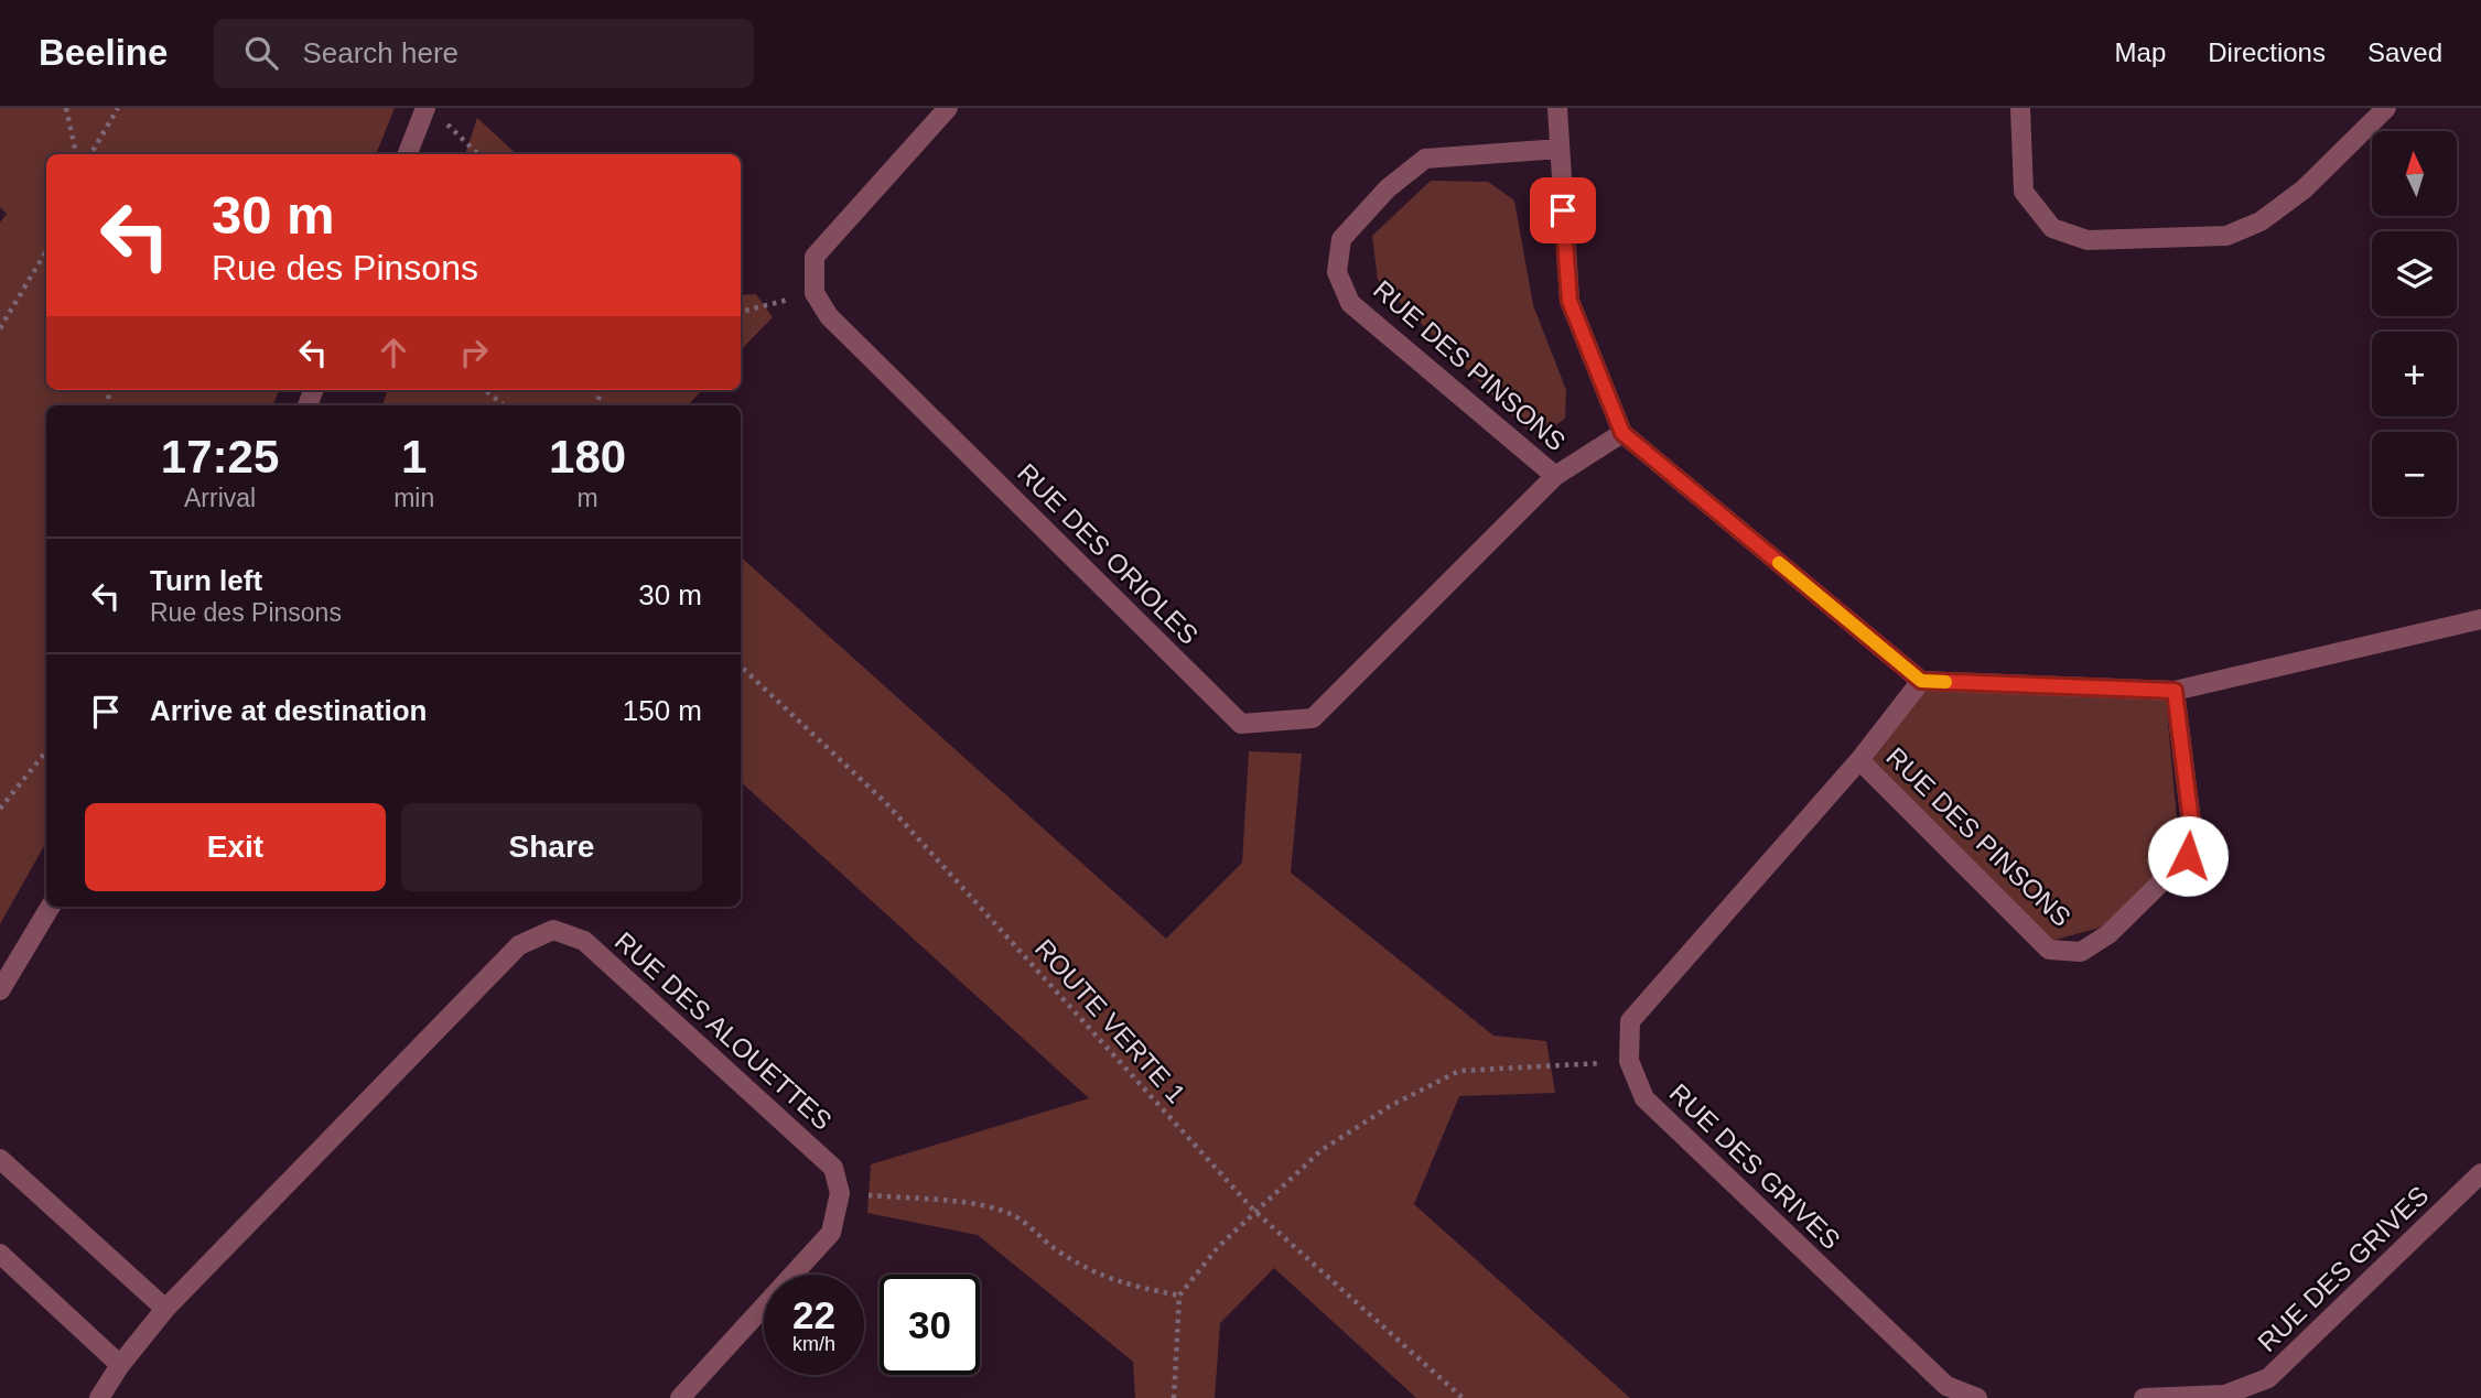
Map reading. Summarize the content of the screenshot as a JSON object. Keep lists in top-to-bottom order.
{
  "streets": {
    "street": [
      "RUE DES PINSONS",
      "RUE DES ORIOLES",
      "RUE DES ALOUETTES",
      "RUE DES GRIVES"
    ],
    "path": ["ROUTE VERTE 1"]
  },
  "crossings": [
    ["RUE DES PINSONS", "RUE DES ORIOLES"],
    ["RUE DES PINSONS", "RUE DES GRIVES"]
  ],
  "north": "top",
  "page": {
    "header": "Beeline",
    "search": "Search here",
    "nav": ["Map", "Directions", "Saved"],
    "map_buttons": ["+", "−"],
    "turn": ["30 m", "Rue des Pinsons"],
    "eta": [
      "17:25",
      "Arrival",
      "1",
      "min",
      "180",
      "m"
    ],
    "list": [
      {
        "name": "Turn left",
        "note": "Rue des Pinsons",
        "value": "30 m"
      },
      {
        "name": "Arrive at destination",
        "value": "150 m"
      }
    ],
    "buttons": ["Exit", "Share"],
    "speed": "22 km/h",
    "limit": "30"
  }
}
